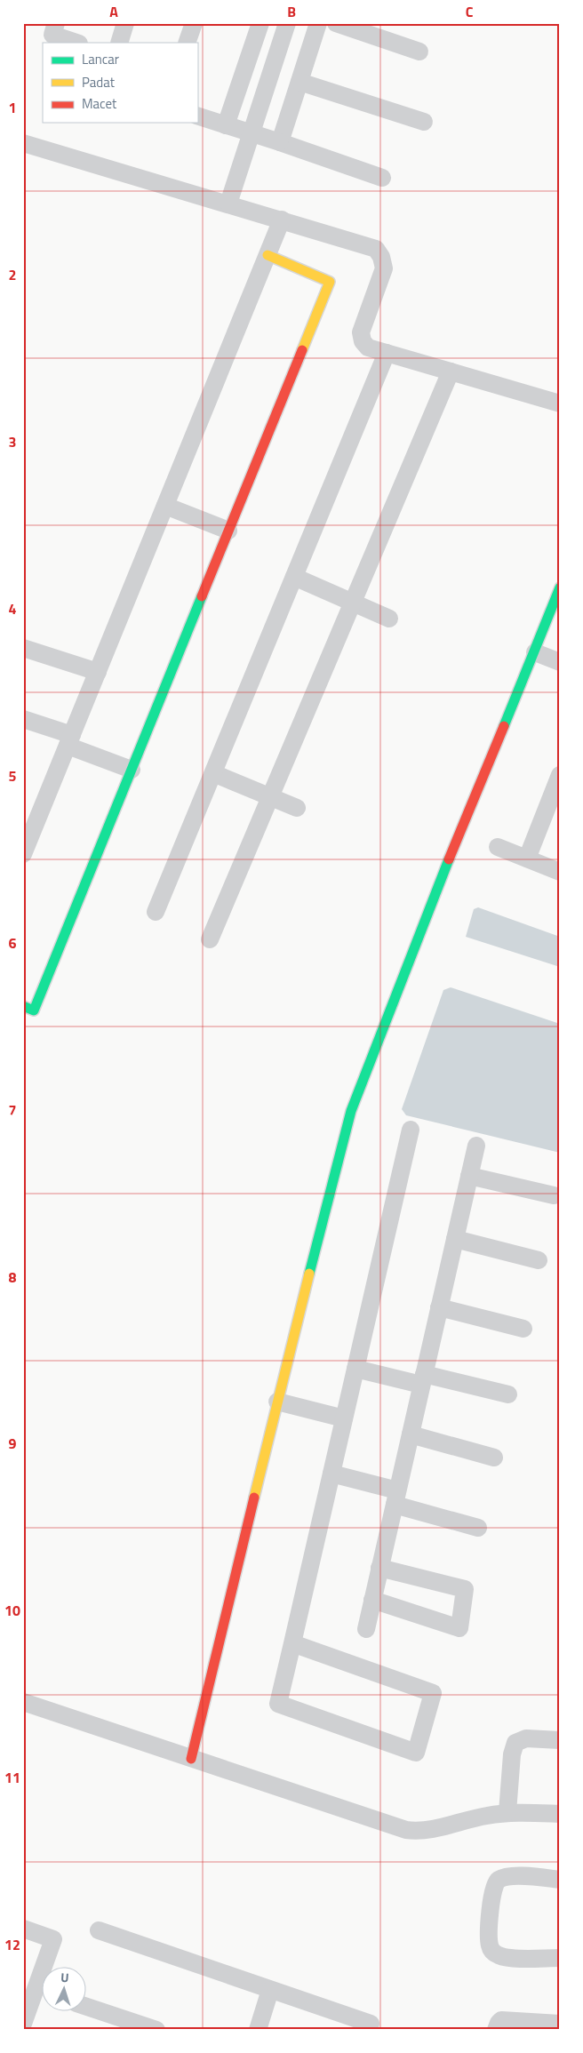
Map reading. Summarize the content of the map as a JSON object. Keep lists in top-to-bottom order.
{
  "legend": ["Lancar", "Padat", "Macet"],
  "north": "top",
  "grid": {
    "columns": ["A", "B", "C"],
    "rows": [
      "1",
      "2",
      "3",
      "4",
      "5",
      "6",
      "7",
      "8",
      "9",
      "10",
      "11",
      "12"
    ]
  }
}
